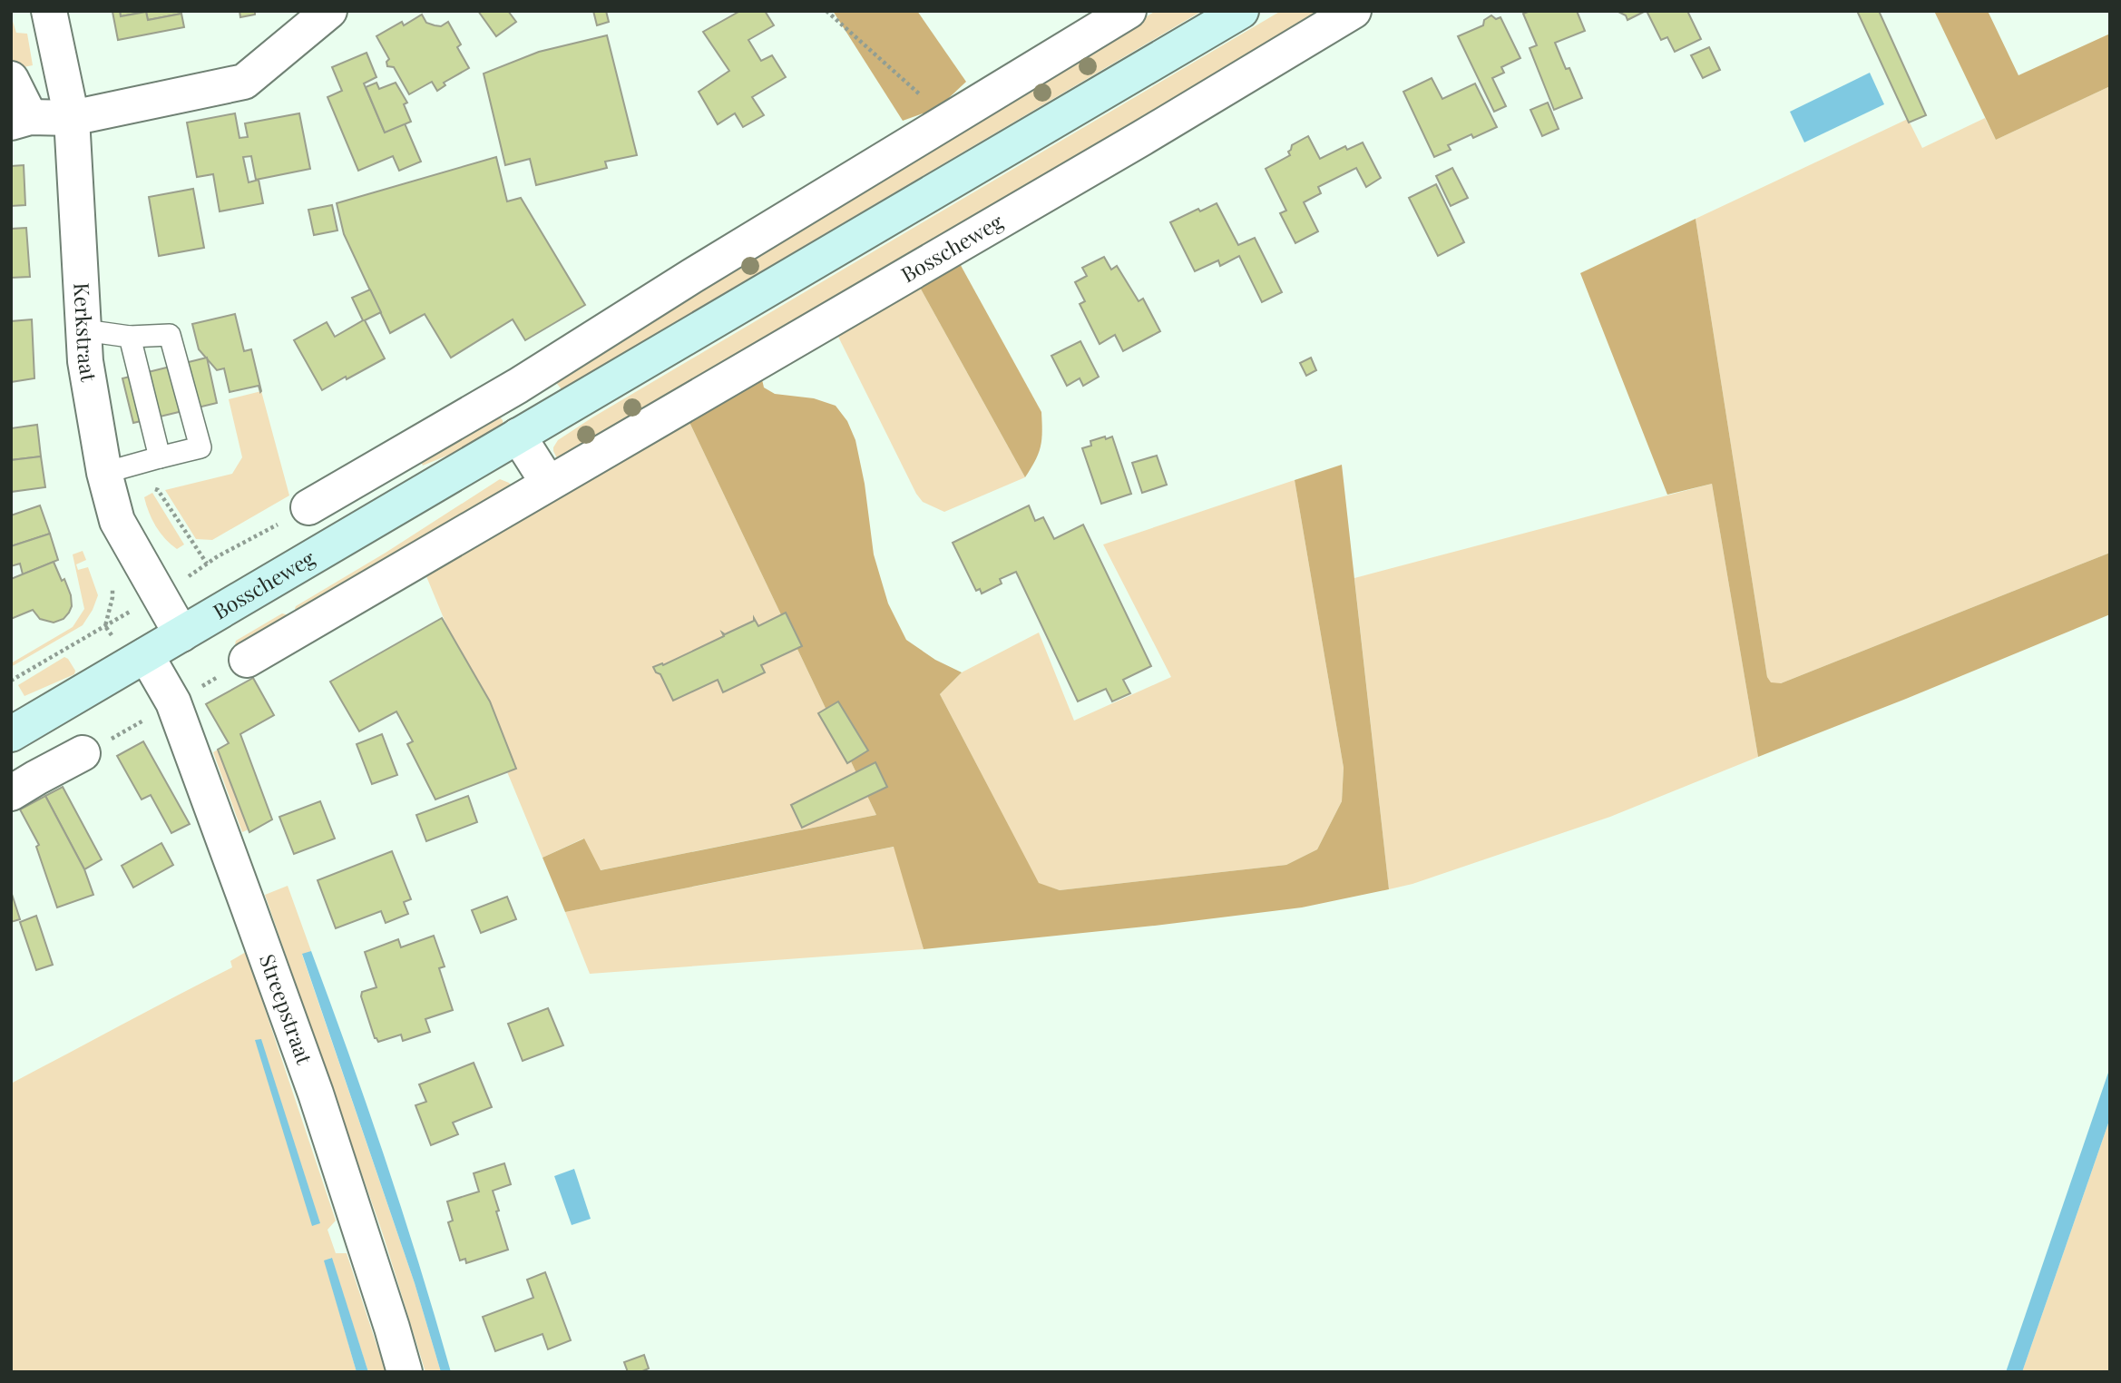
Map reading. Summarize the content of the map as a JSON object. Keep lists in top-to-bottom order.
{
  "streets": {
    "main road": ["Bosscheweg"],
    "street": ["Kerkstraat", "Streepstraat"]
  },
  "crossings": [
    ["Bosscheweg", "Kerkstraat"],
    ["Bosscheweg", "Streepstraat"]
  ]
}
